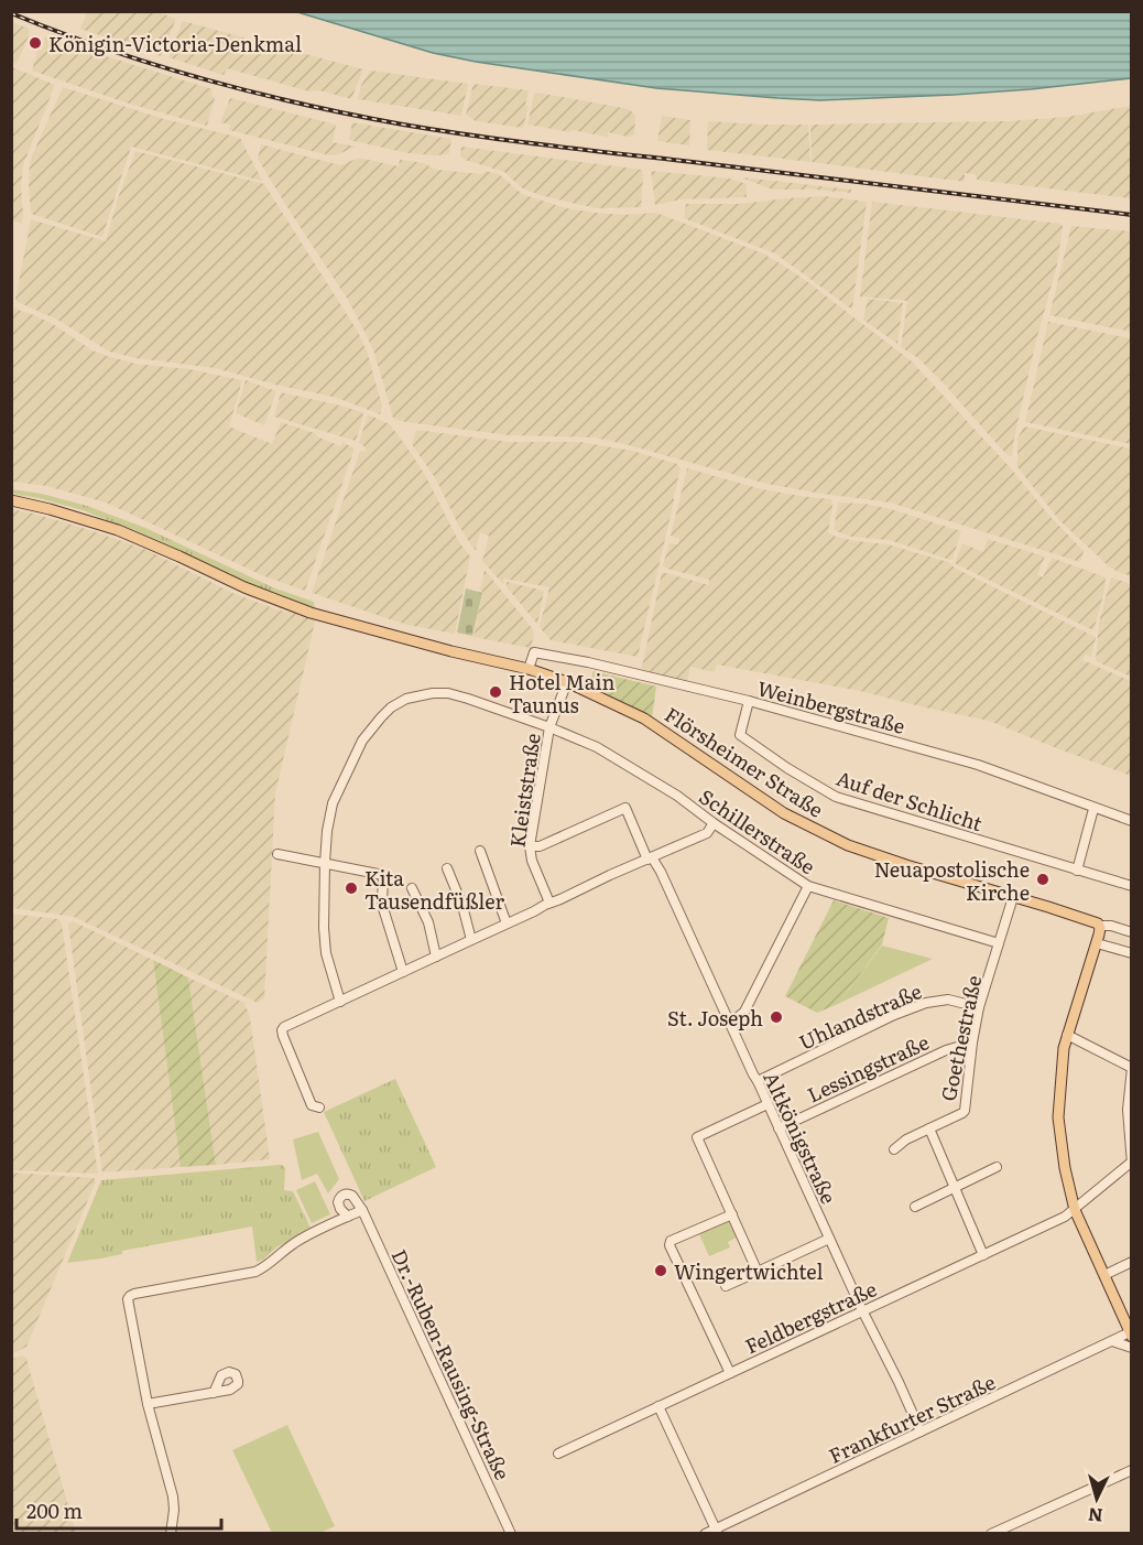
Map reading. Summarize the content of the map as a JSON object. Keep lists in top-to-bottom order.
{
  "streets": {
    "main road": ["Flörsheimer Straße"],
    "street": [
      "Weinbergstraße",
      "Kleiststraße",
      "Auf der Schlicht",
      "Schillerstraße",
      "Uhlandstraße",
      "Goethestraße",
      "Lessingstraße",
      "Altkönigstraße",
      "Feldbergstraße",
      "Dr.-Ruben-Rausing-Straße",
      "Frankfurter Straße"
    ]
  },
  "crossings": [
    ["Weinbergstraße", "Flörsheimer Straße"],
    ["Weinbergstraße", "Auf der Schlicht"],
    ["Flörsheimer Straße", "Kleiststraße"],
    ["Flörsheimer Straße", "Goethestraße"],
    ["Kleiststraße", "Schillerstraße"],
    ["Kleiststraße", "Altkönigstraße"],
    ["Schillerstraße", "Goethestraße"],
    ["Uhlandstraße", "Goethestraße"],
    ["Uhlandstraße", "Altkönigstraße"],
    ["Goethestraße", "Lessingstraße"],
    ["Lessingstraße", "Altkönigstraße"],
    ["Altkönigstraße", "Feldbergstraße"],
    ["Altkönigstraße", "Frankfurter Straße"]
  ],
  "places": [
    "Königin-Victoria-Denkmal",
    "Hotel Main Taunus",
    "Neuapostolische Kirche",
    "Kita Tausendfüßler",
    "St. Joseph",
    "Wingertwichtel"
  ],
  "scale_bar": "200 m",
  "north": "bottom"
}
